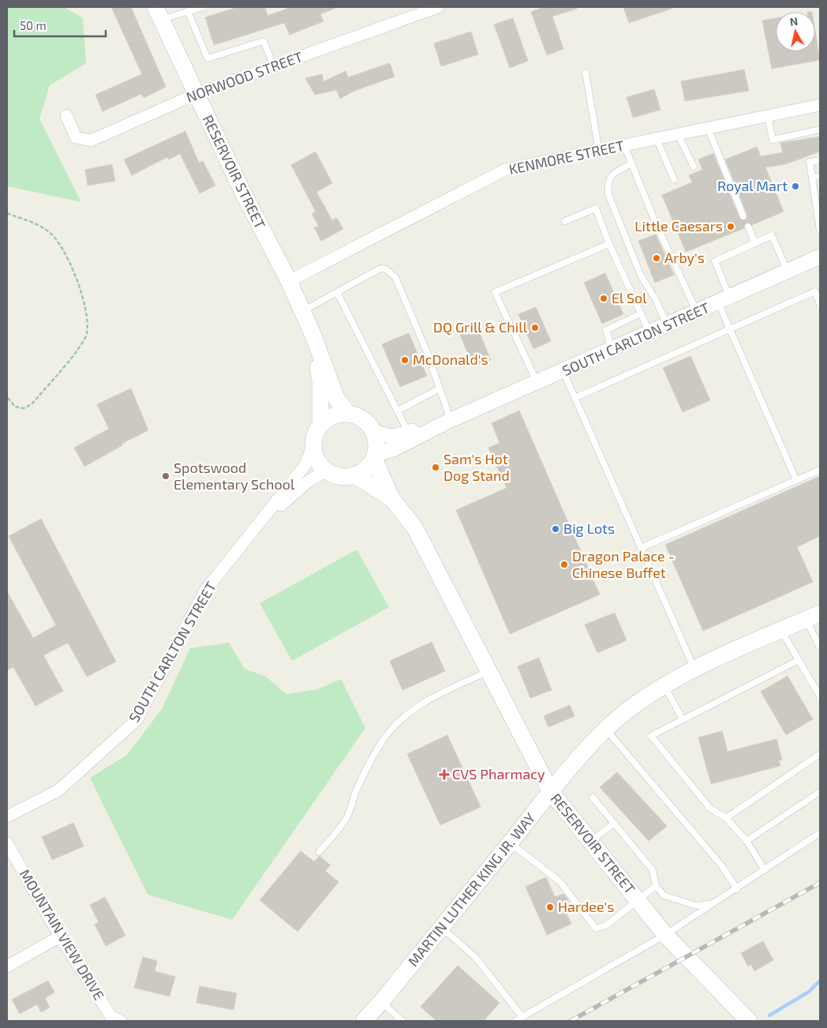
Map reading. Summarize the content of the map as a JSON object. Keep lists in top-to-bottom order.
{
  "streets": {
    "main road": ["RESERVOIR STREET", "MARTIN LUTHER KING JR. WAY"],
    "street": [
      "NORWOOD STREET",
      "KENMORE STREET",
      "SOUTH CARLTON STREET",
      "MOUNTAIN VIEW DRIVE"
    ]
  },
  "crossings": [
    ["NORWOOD STREET", "RESERVOIR STREET"],
    ["KENMORE STREET", "RESERVOIR STREET"],
    ["RESERVOIR STREET", "SOUTH CARLTON STREET"],
    ["RESERVOIR STREET", "MARTIN LUTHER KING JR. WAY"]
  ],
  "places": {
    "other": [
      "Royal Mart",
      "Little Caesars",
      "Arby's",
      "El Sol",
      "DQ Grill & Chill",
      "McDonald's",
      "Sam's Hot Dog Stand",
      "Spotswood Elementary School",
      "Big Lots",
      "Dragon Palace - Chinese Buffet",
      "Hardee's"
    ],
    "health": ["CVS Pharmacy"]
  },
  "scale_bar": "50 m",
  "north": "top"
}
